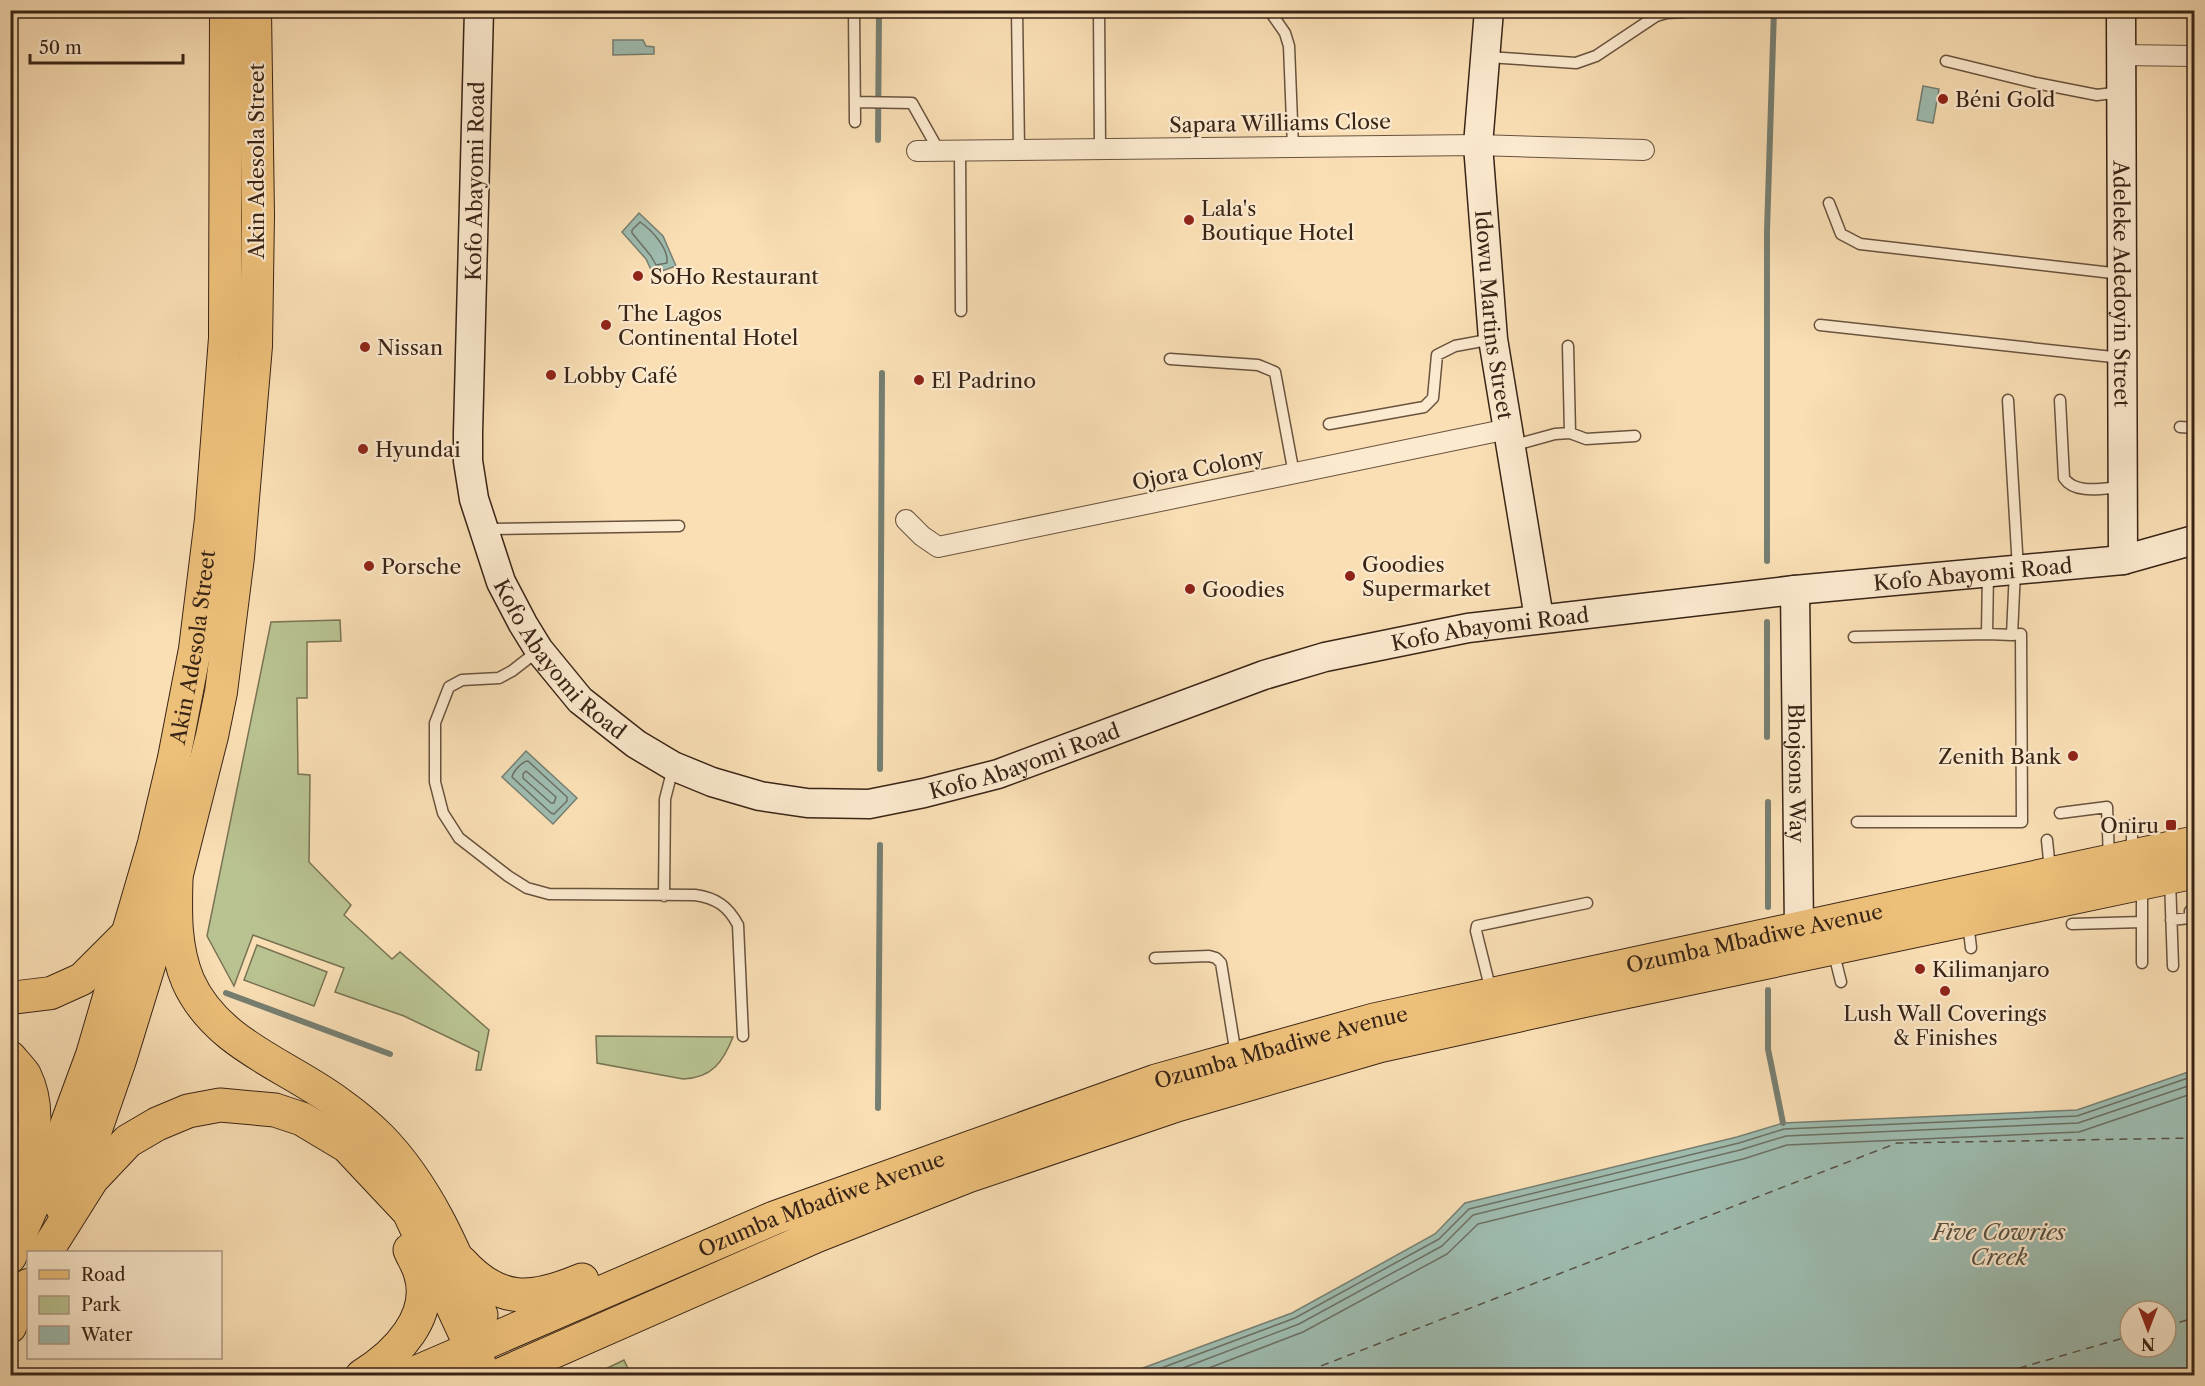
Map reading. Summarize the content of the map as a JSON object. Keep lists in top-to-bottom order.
{
  "streets": {
    "highway": ["Ozumba Mbadiwe Avenue"],
    "main road": ["Akin Adesola Street"],
    "street": [
      "Sapara Williams Close",
      "Kofo Abayomi Road",
      "Adeleke Adedoyin Street",
      "Idowu Martins Street",
      "Ojora Colony",
      "Bhojsons Way"
    ]
  },
  "crossings": [
    ["Sapara Williams Close", "Idowu Martins Street"],
    ["Kofo Abayomi Road", "Adeleke Adedoyin Street"],
    ["Kofo Abayomi Road", "Idowu Martins Street"],
    ["Kofo Abayomi Road", "Bhojsons Way"],
    ["Idowu Martins Street", "Ojora Colony"],
    ["Bhojsons Way", "Ozumba Mbadiwe Avenue"]
  ],
  "water": ["Five Cowries Creek"],
  "places": {
    "other": [
      "Béni Gold",
      "Lala's Boutique Hotel",
      "SoHo Restaurant",
      "The Lagos Continental Hotel",
      "Nissan",
      "Lobby Café",
      "El Padrino",
      "Hyundai",
      "Porsche",
      "Goodies Supermarket",
      "Goodies",
      "Zenith Bank",
      "Kilimanjaro",
      "Lush Wall Coverings & Finishes"
    ],
    "transit": ["Oniru"]
  },
  "legend": ["Road", "Park", "Water"],
  "scale_bar": "50 m",
  "north": "bottom"
}
